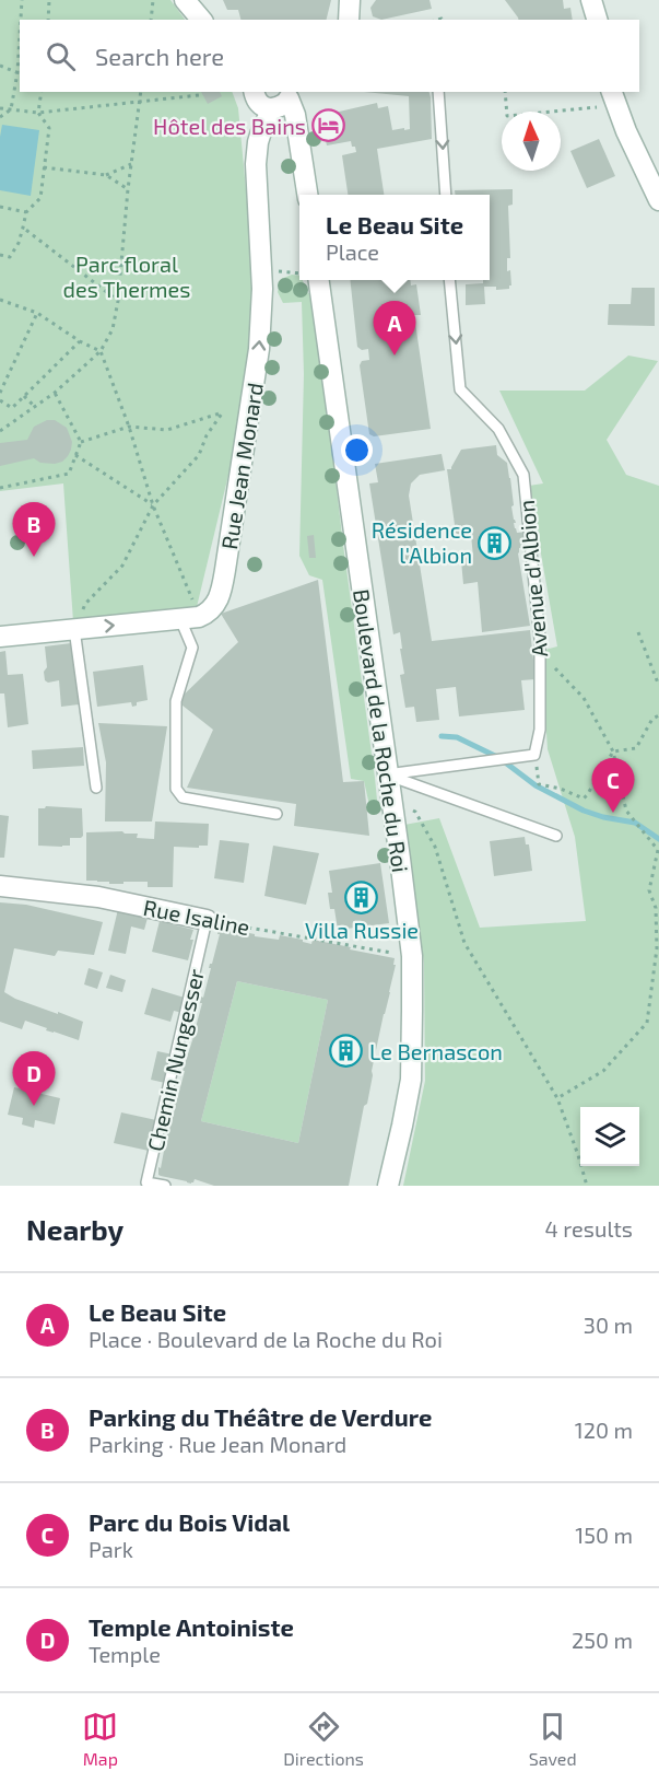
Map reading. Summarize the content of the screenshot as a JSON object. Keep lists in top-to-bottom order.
{
  "streets": {
    "street": ["Rue Jean Monard", "Boulevard de la Roche du Roi", "Rue Isaline"],
    "lane": ["Avenue d'Albion", "Chemin Nungesser"]
  },
  "crossings": [
    ["Rue Isaline", "Chemin Nungesser"]
  ],
  "one_way": ["Avenue d'Albion"],
  "parks": ["Parc floral des Thermes"],
  "places": {
    "hotel": ["Hôtel des Bains"],
    "building": ["Résidence l'Albion", "Villa Russie", "Le Bernascon"]
  },
  "north": "top",
  "page": {
    "search": "Search here",
    "popup": ["Le Beau Site", "Place"],
    "pins": [
      "A",
      "B",
      "C",
      "D"
    ],
    "heading": ["Nearby", "4 results"],
    "list": [
      {
        "mark": "A",
        "name": "Le Beau Site",
        "note": "Place · Boulevard de la Roche du Roi",
        "value": "30 m"
      },
      {
        "mark": "B",
        "name": "Parking du Théâtre de Verdure",
        "note": "Parking · Rue Jean Monard",
        "value": "120 m"
      },
      {
        "mark": "C",
        "name": "Parc du Bois Vidal",
        "note": "Park",
        "value": "150 m"
      },
      {
        "mark": "D",
        "name": "Temple Antoiniste",
        "note": "Temple",
        "value": "250 m"
      }
    ],
    "nav": ["Map", "Directions", "Saved"]
  }
}
